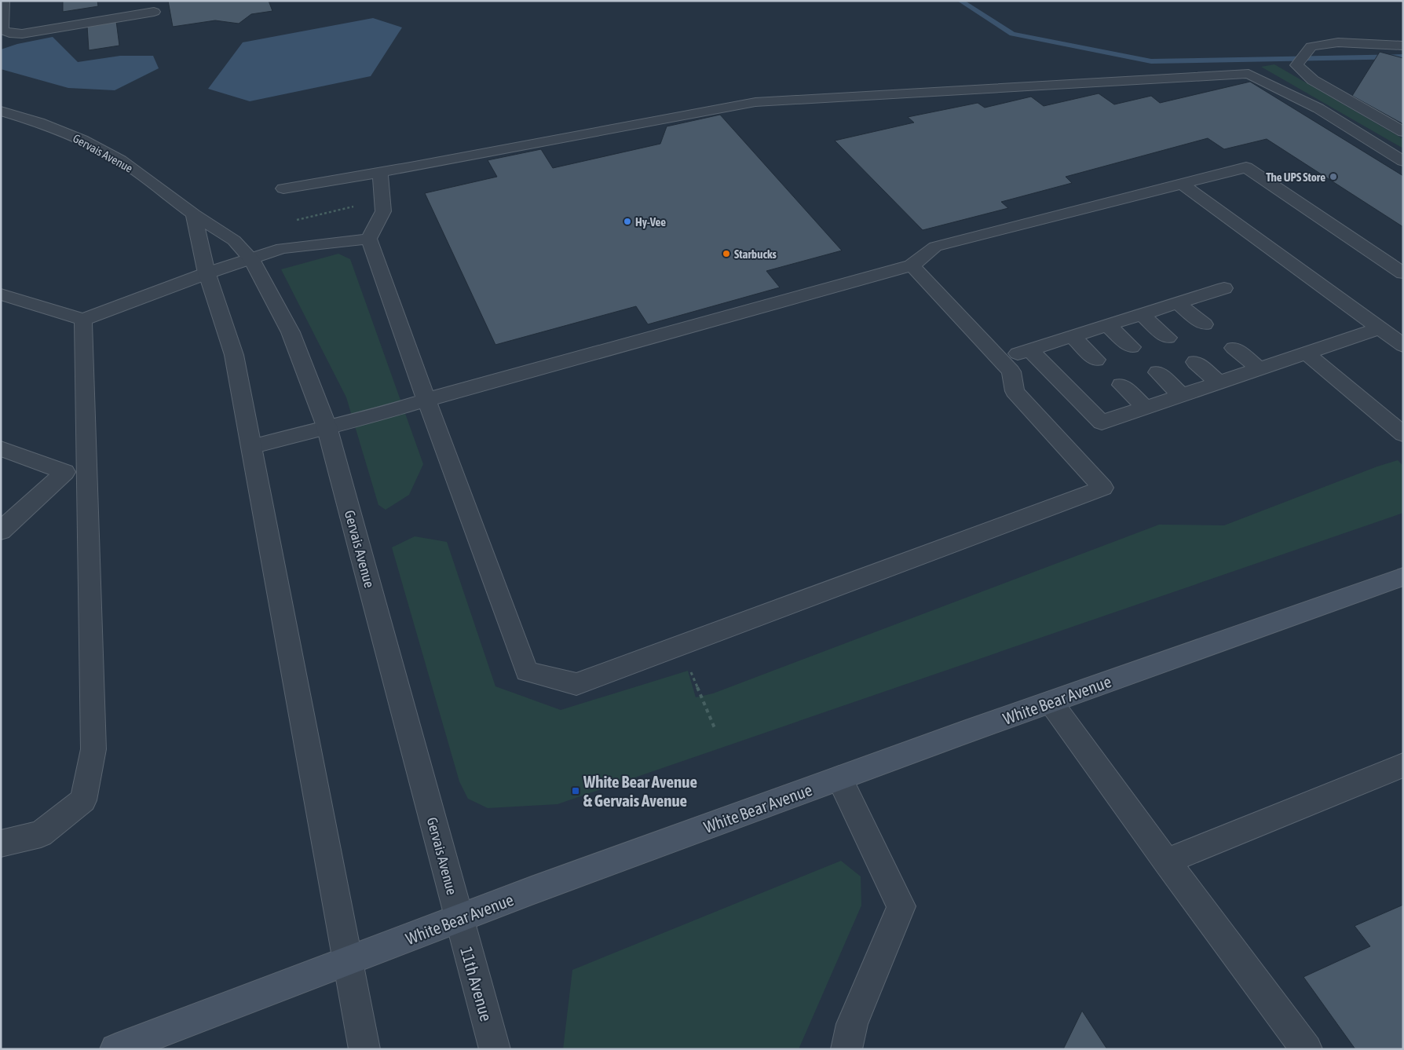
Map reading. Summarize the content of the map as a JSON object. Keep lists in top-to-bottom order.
{
  "streets": {
    "main road": ["White Bear Avenue"],
    "street": ["Gervais Avenue", "11th Avenue"]
  },
  "crossings": [
    ["Gervais Avenue", "White Bear Avenue"],
    ["Gervais Avenue", "11th Avenue"],
    ["White Bear Avenue", "11th Avenue"]
  ],
  "places": {
    "other": ["The UPS Store", "Hy-Vee", "Starbucks"],
    "transit": ["White Bear Avenue & Gervais Avenue"]
  }
}
